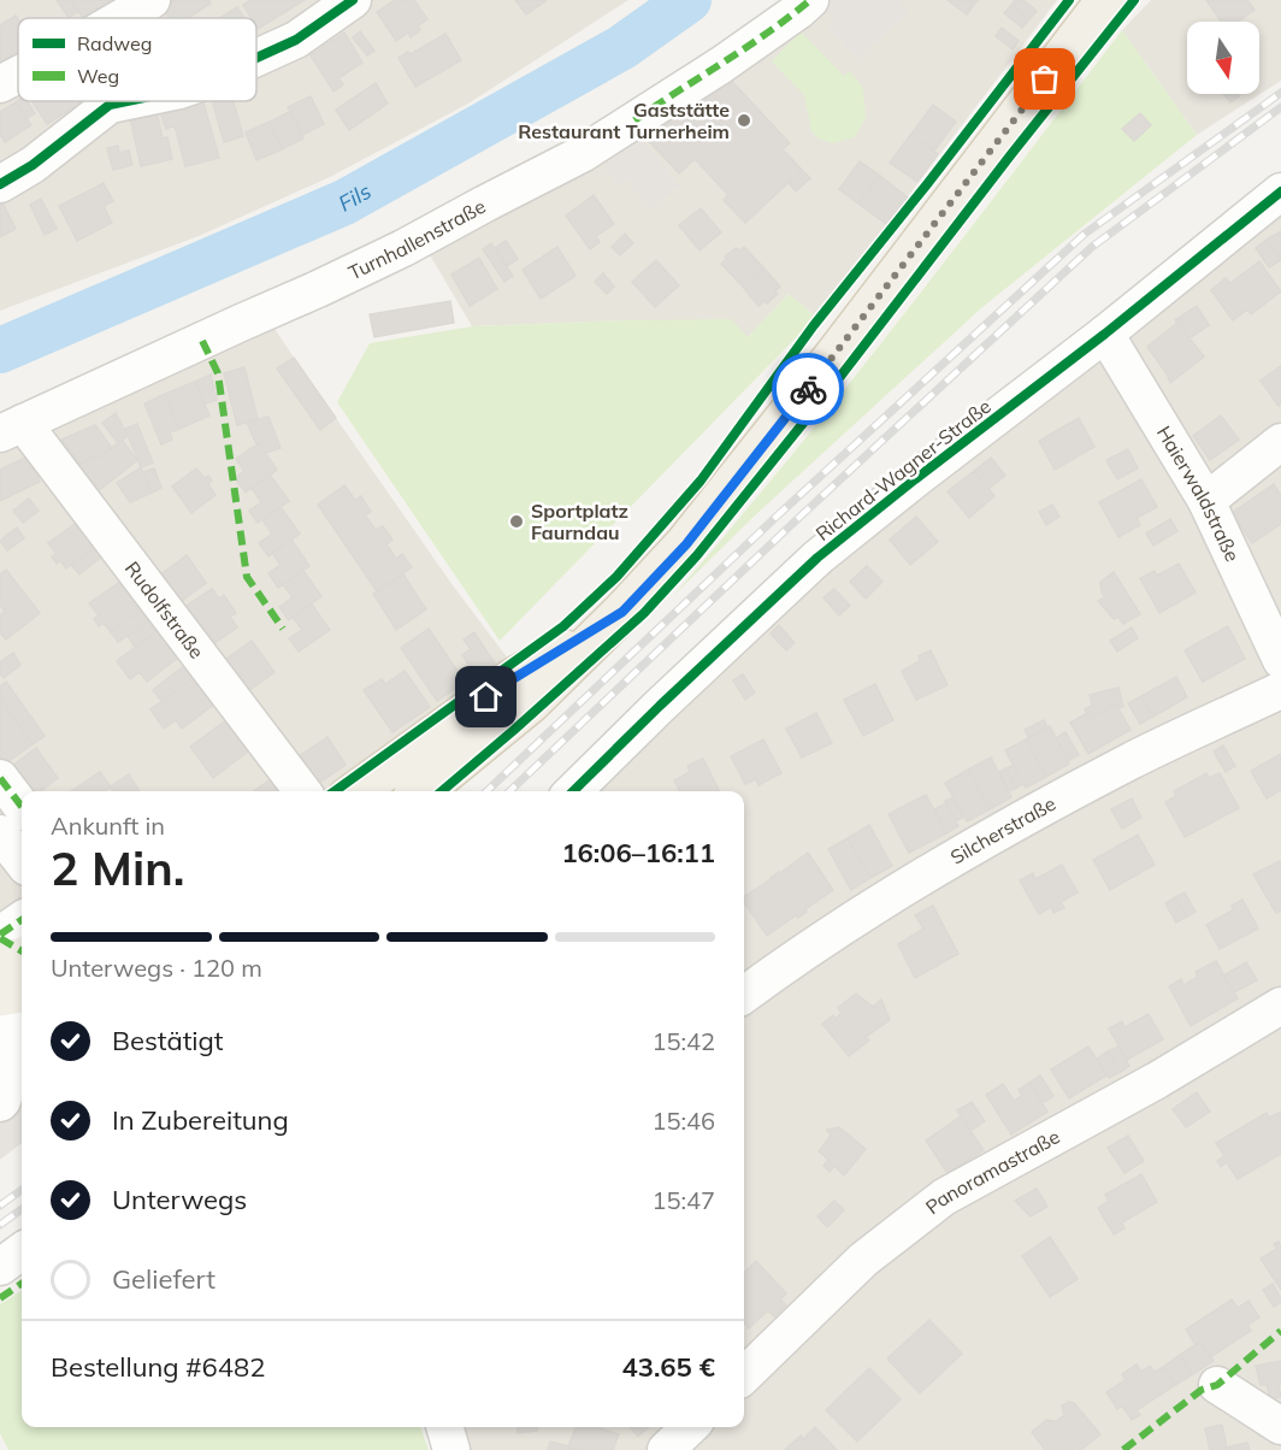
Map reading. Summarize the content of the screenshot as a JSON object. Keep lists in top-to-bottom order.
{
  "streets": {
    "street": [
      "Turnhallenstraße",
      "Richard-Wagner-Straße",
      "Haierwaldstraße",
      "Rudolfstraße",
      "Silcherstraße",
      "Panoramastraße"
    ]
  },
  "crossings": [
    ["Turnhallenstraße", "Rudolfstraße"],
    ["Richard-Wagner-Straße", "Haierwaldstraße"]
  ],
  "water": ["Fils"],
  "places": ["Gaststätte Restaurant Turnerheim", "Sportplatz Faurndau"],
  "legend": ["Radweg", "Weg"],
  "north": "bottom",
  "page": {
    "heading": ["2 Min.", "Ankunft in", "16:06–16:11"],
    "panel": ["Bestellung #6482", "43.65 €"],
    "bar": "Unterwegs · 120 m",
    "list": [
      ["Bestätigt", "15:42"],
      ["In Zubereitung", "15:46"],
      ["Unterwegs", "15:47"],
      "Geliefert"
    ]
  }
}
